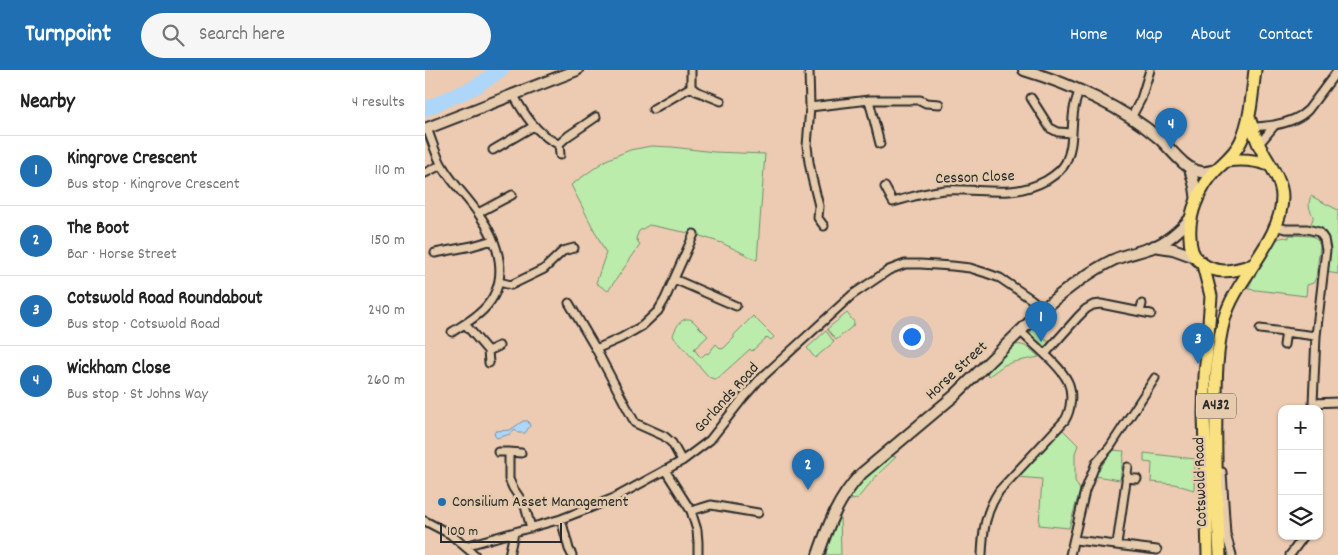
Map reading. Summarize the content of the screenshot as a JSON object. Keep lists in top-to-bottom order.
{
  "streets": {
    "main road": ["Horse Street", "A432", "Cotswold Road"],
    "street": ["Cesson Close", "Gorlands Road"]
  },
  "crossings": [
    ["Horse Street", "Gorlands Road"],
    ["Horse Street", "A432"],
    ["Horse Street", "Cotswold Road"],
    ["A432", "Cotswold Road"]
  ],
  "places": ["Consilium Asset Management"],
  "scale_bar": "100 m",
  "page": {
    "header": "Turnpoint",
    "search": "Search here",
    "nav": [
      "Home",
      "Map",
      "About",
      "Contact"
    ],
    "heading": ["Nearby", "4 results"],
    "pins": [
      "4",
      "1",
      "3",
      "2"
    ],
    "list": [
      {
        "mark": "1",
        "name": "Kingrove Crescent",
        "note": "Bus stop · Kingrove Crescent",
        "value": "110 m"
      },
      {
        "mark": "2",
        "name": "The Boot",
        "note": "Bar · Horse Street",
        "value": "150 m"
      },
      {
        "mark": "3",
        "name": "Cotswold Road Roundabout",
        "note": "Bus stop · Cotswold Road",
        "value": "240 m"
      },
      {
        "mark": "4",
        "name": "Wickham Close",
        "note": "Bus stop · St Johns Way",
        "value": "260 m"
      }
    ],
    "map_buttons": ["+", "−"],
    "scale": "100 m"
  }
}
